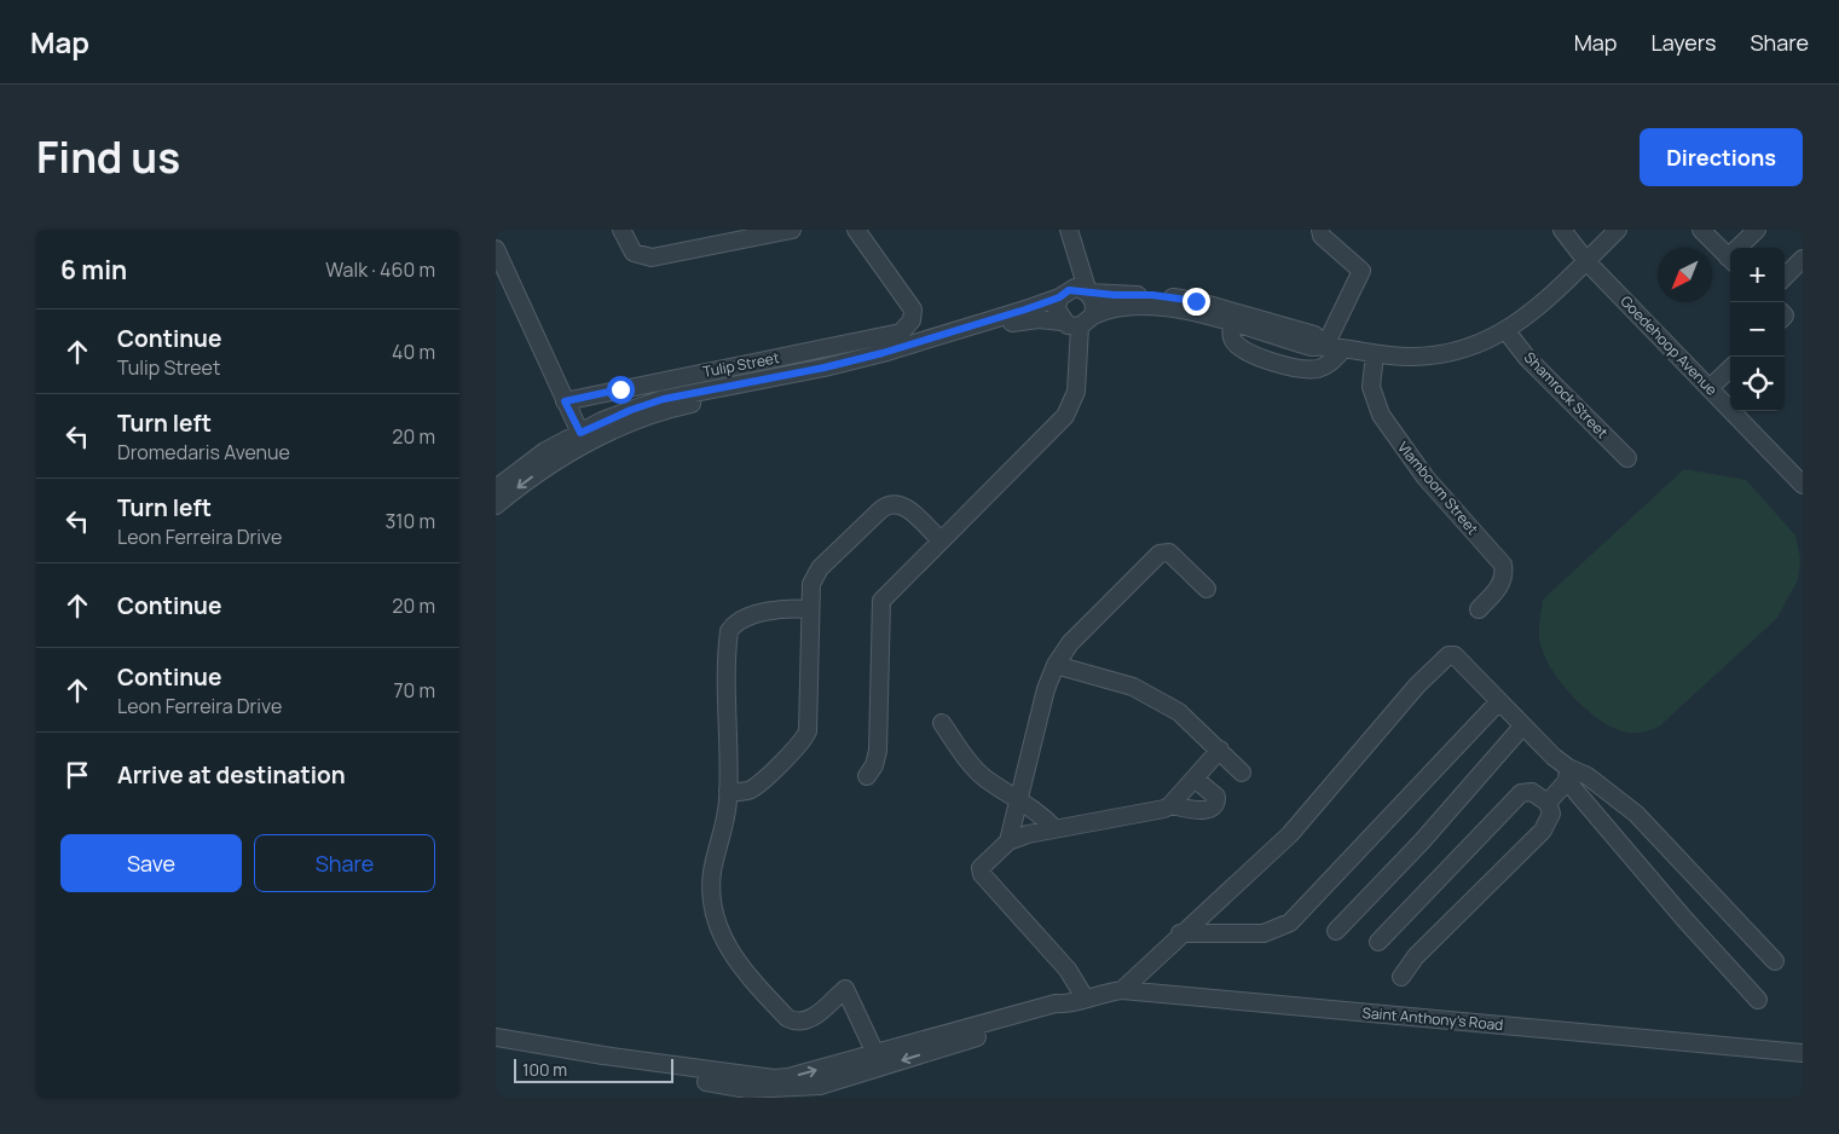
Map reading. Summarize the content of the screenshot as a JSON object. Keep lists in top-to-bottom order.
{
  "streets": {
    "street": [
      "Goedehoop Avenue",
      "Tulip Street",
      "Shamrock Street",
      "Vlamboom Street",
      "Saint Anthony's Road"
    ]
  },
  "scale_bar": "100 m",
  "north": "bottom left",
  "page": {
    "header": "Map",
    "nav": ["Map", "Layers", "Share"],
    "title": "Find us",
    "buttons": [
      "Directions",
      ["Save", "Share"]
    ],
    "heading": ["6 min", "Walk · 460 m"],
    "map_buttons": ["+", "−"],
    "list": [
      ["Continue", "Tulip Street", "40 m"],
      ["Turn left", "Dromedaris Avenue", "20 m"],
      ["Turn left", "Leon Ferreira Drive", "310 m"],
      ["Continue", "20 m"],
      ["Continue", "Leon Ferreira Drive", "70 m"],
      "Arrive at destination"
    ],
    "scale": "100 m"
  }
}
